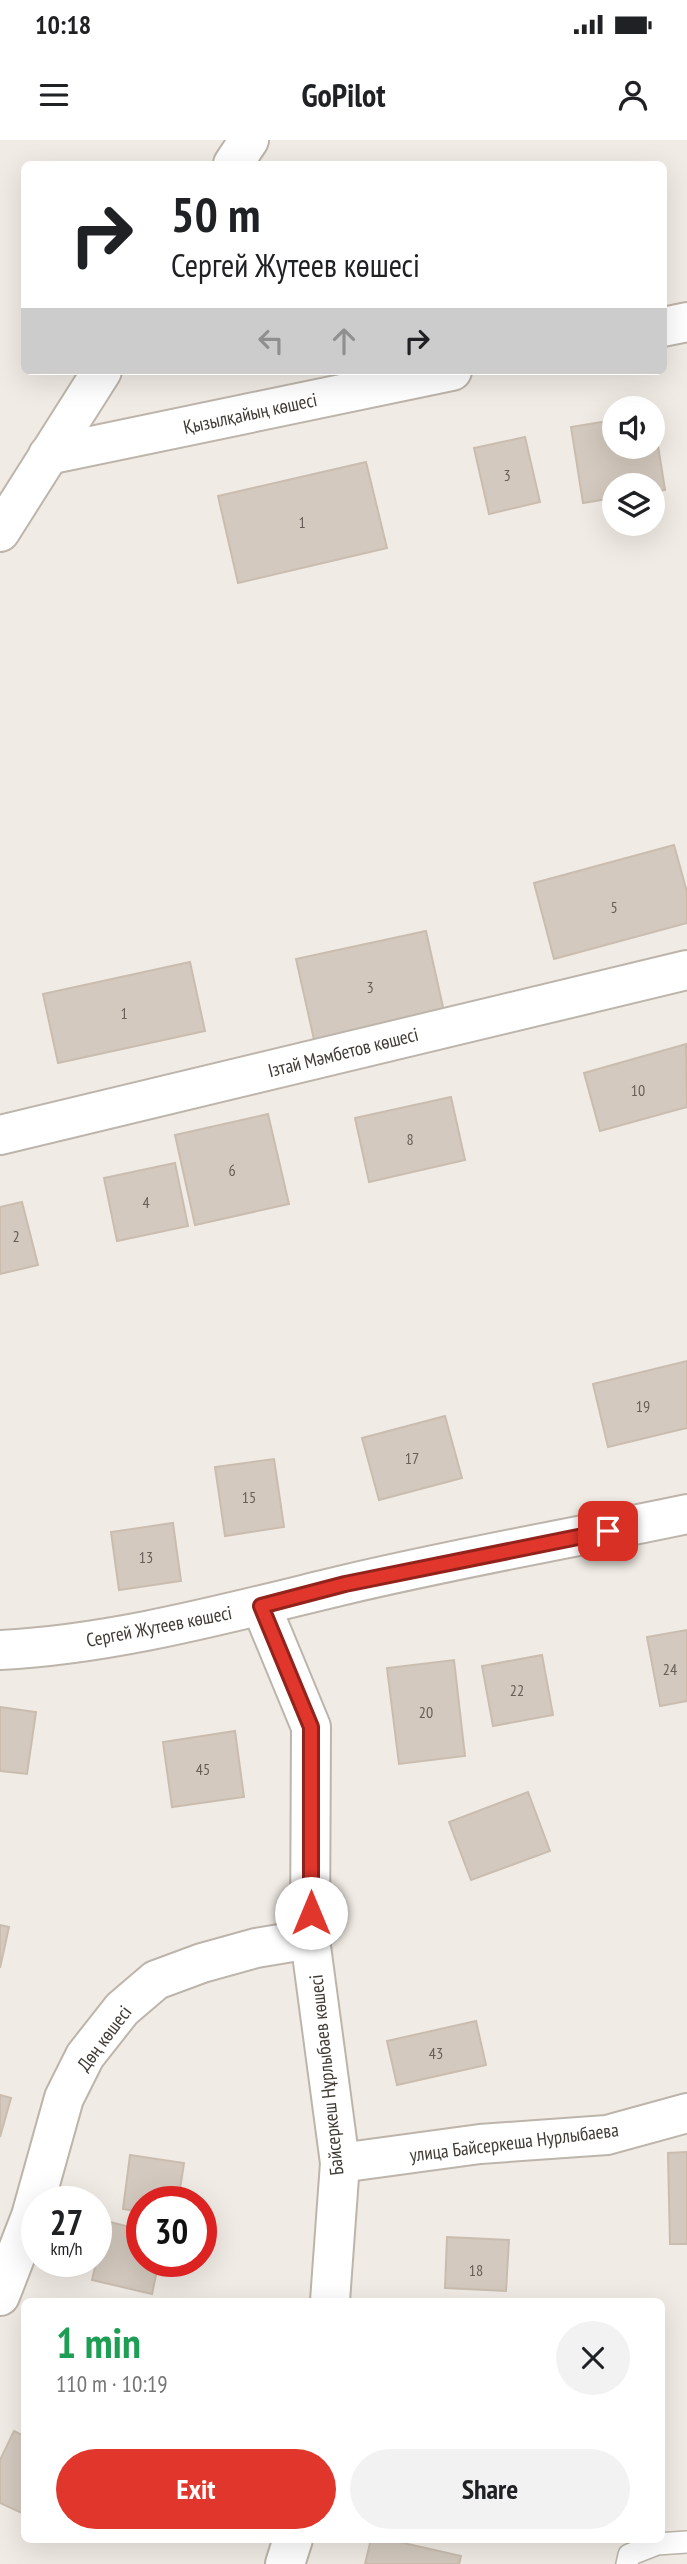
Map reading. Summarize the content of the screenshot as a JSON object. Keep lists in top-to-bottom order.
{
  "streets": {
    "street": [
      "Қызылқайың көшесі",
      "Ізтай Мәмбетов көшесі",
      "Сергей Жутеев көшесі",
      "Дөң көшесі",
      "Байсеркеш Нұрлыбаев көшесі",
      "улица Байсеркеша Нурлыбаева"
    ]
  },
  "crossings": [
    ["Сергей Жутеев көшесі", "Байсеркеш Нұрлыбаев көшесі"],
    ["Дөң көшесі", "Байсеркеш Нұрлыбаев көшесі"],
    ["Байсеркеш Нұрлыбаев көшесі", "улица Байсеркеша Нурлыбаева"]
  ],
  "house_numbers": [
    "3",
    "1",
    "5",
    "3",
    "1",
    "10",
    "8",
    "6",
    "4",
    "2",
    "19",
    "17",
    "15",
    "13",
    "24",
    "22",
    "20",
    "45",
    "43",
    "18"
  ],
  "page": {
    "status": "10:18",
    "header": "GoPilot",
    "turn": ["50 m", "Сергей Жутеев көшесі"],
    "speed": "27 km/h",
    "limit": "30",
    "heading": ["1 min", "110 m · 10:19"],
    "buttons": ["Exit", "Share"]
  }
}
